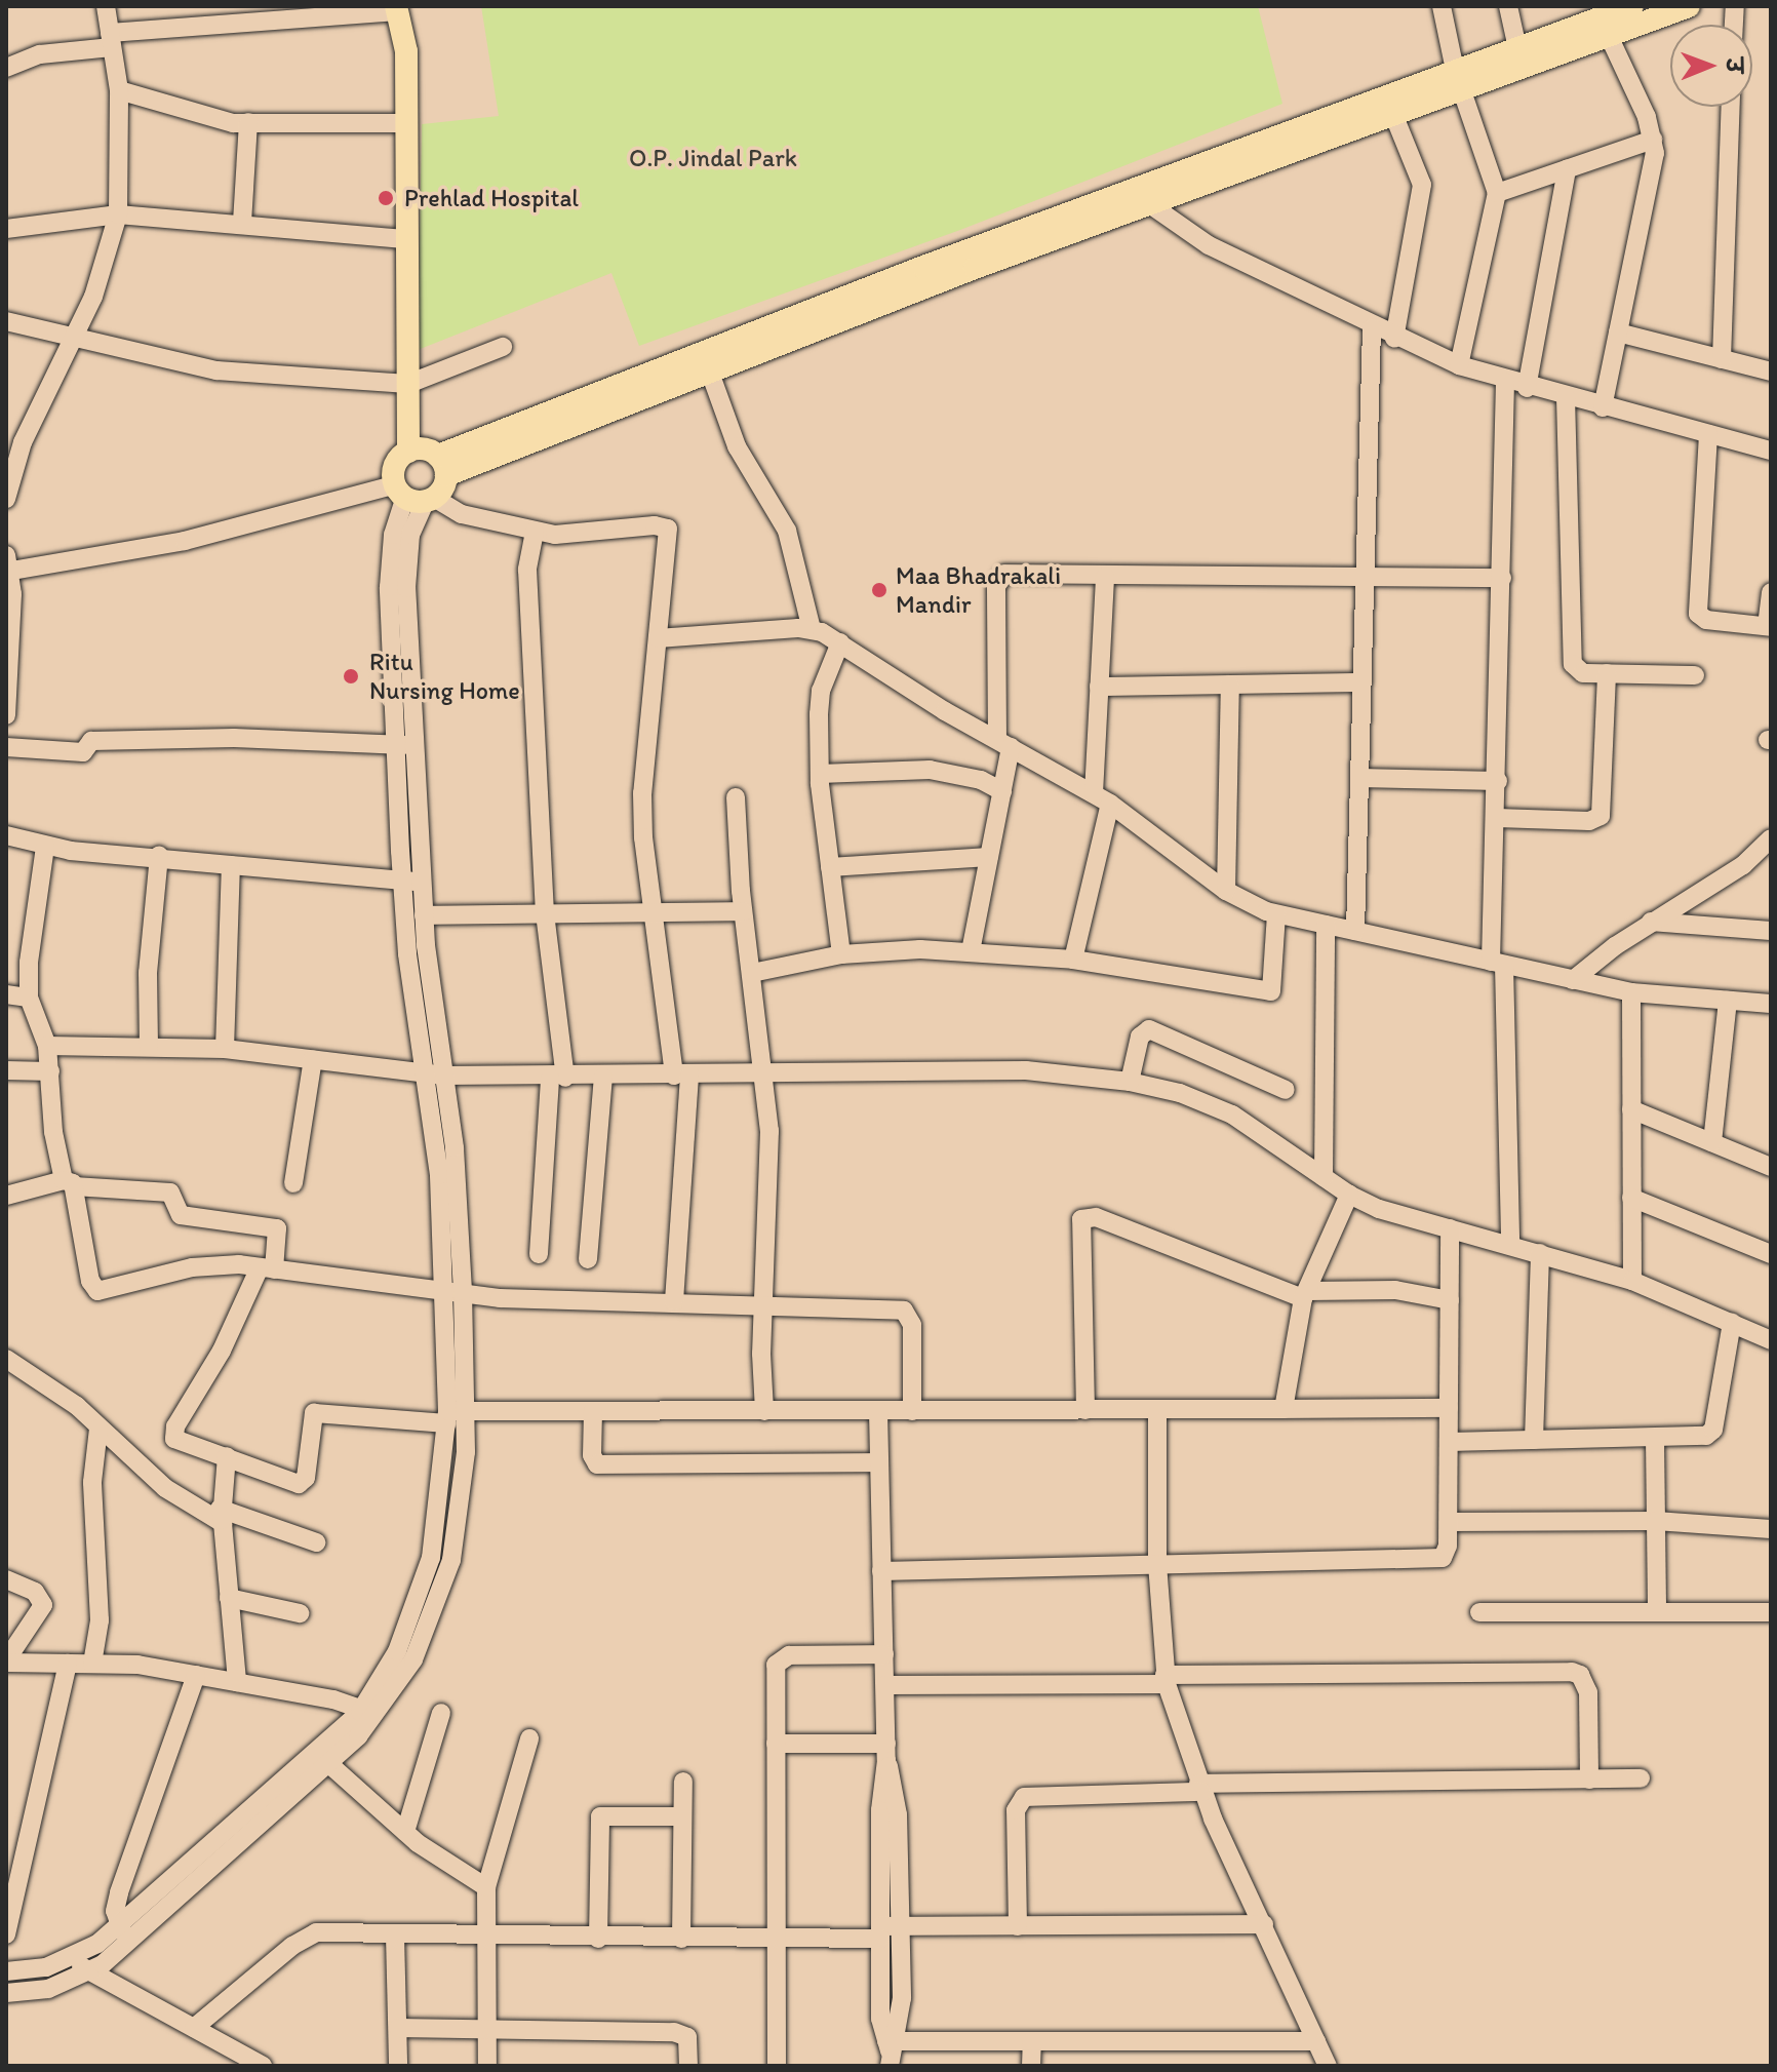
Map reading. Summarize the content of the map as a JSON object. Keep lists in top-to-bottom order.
{
  "parks": ["O.P. Jindal Park"],
  "places": ["Prehlad Hospital", "Maa Bhadrakali Mandir", "Ritu Nursing Home"],
  "north": "right"
}
